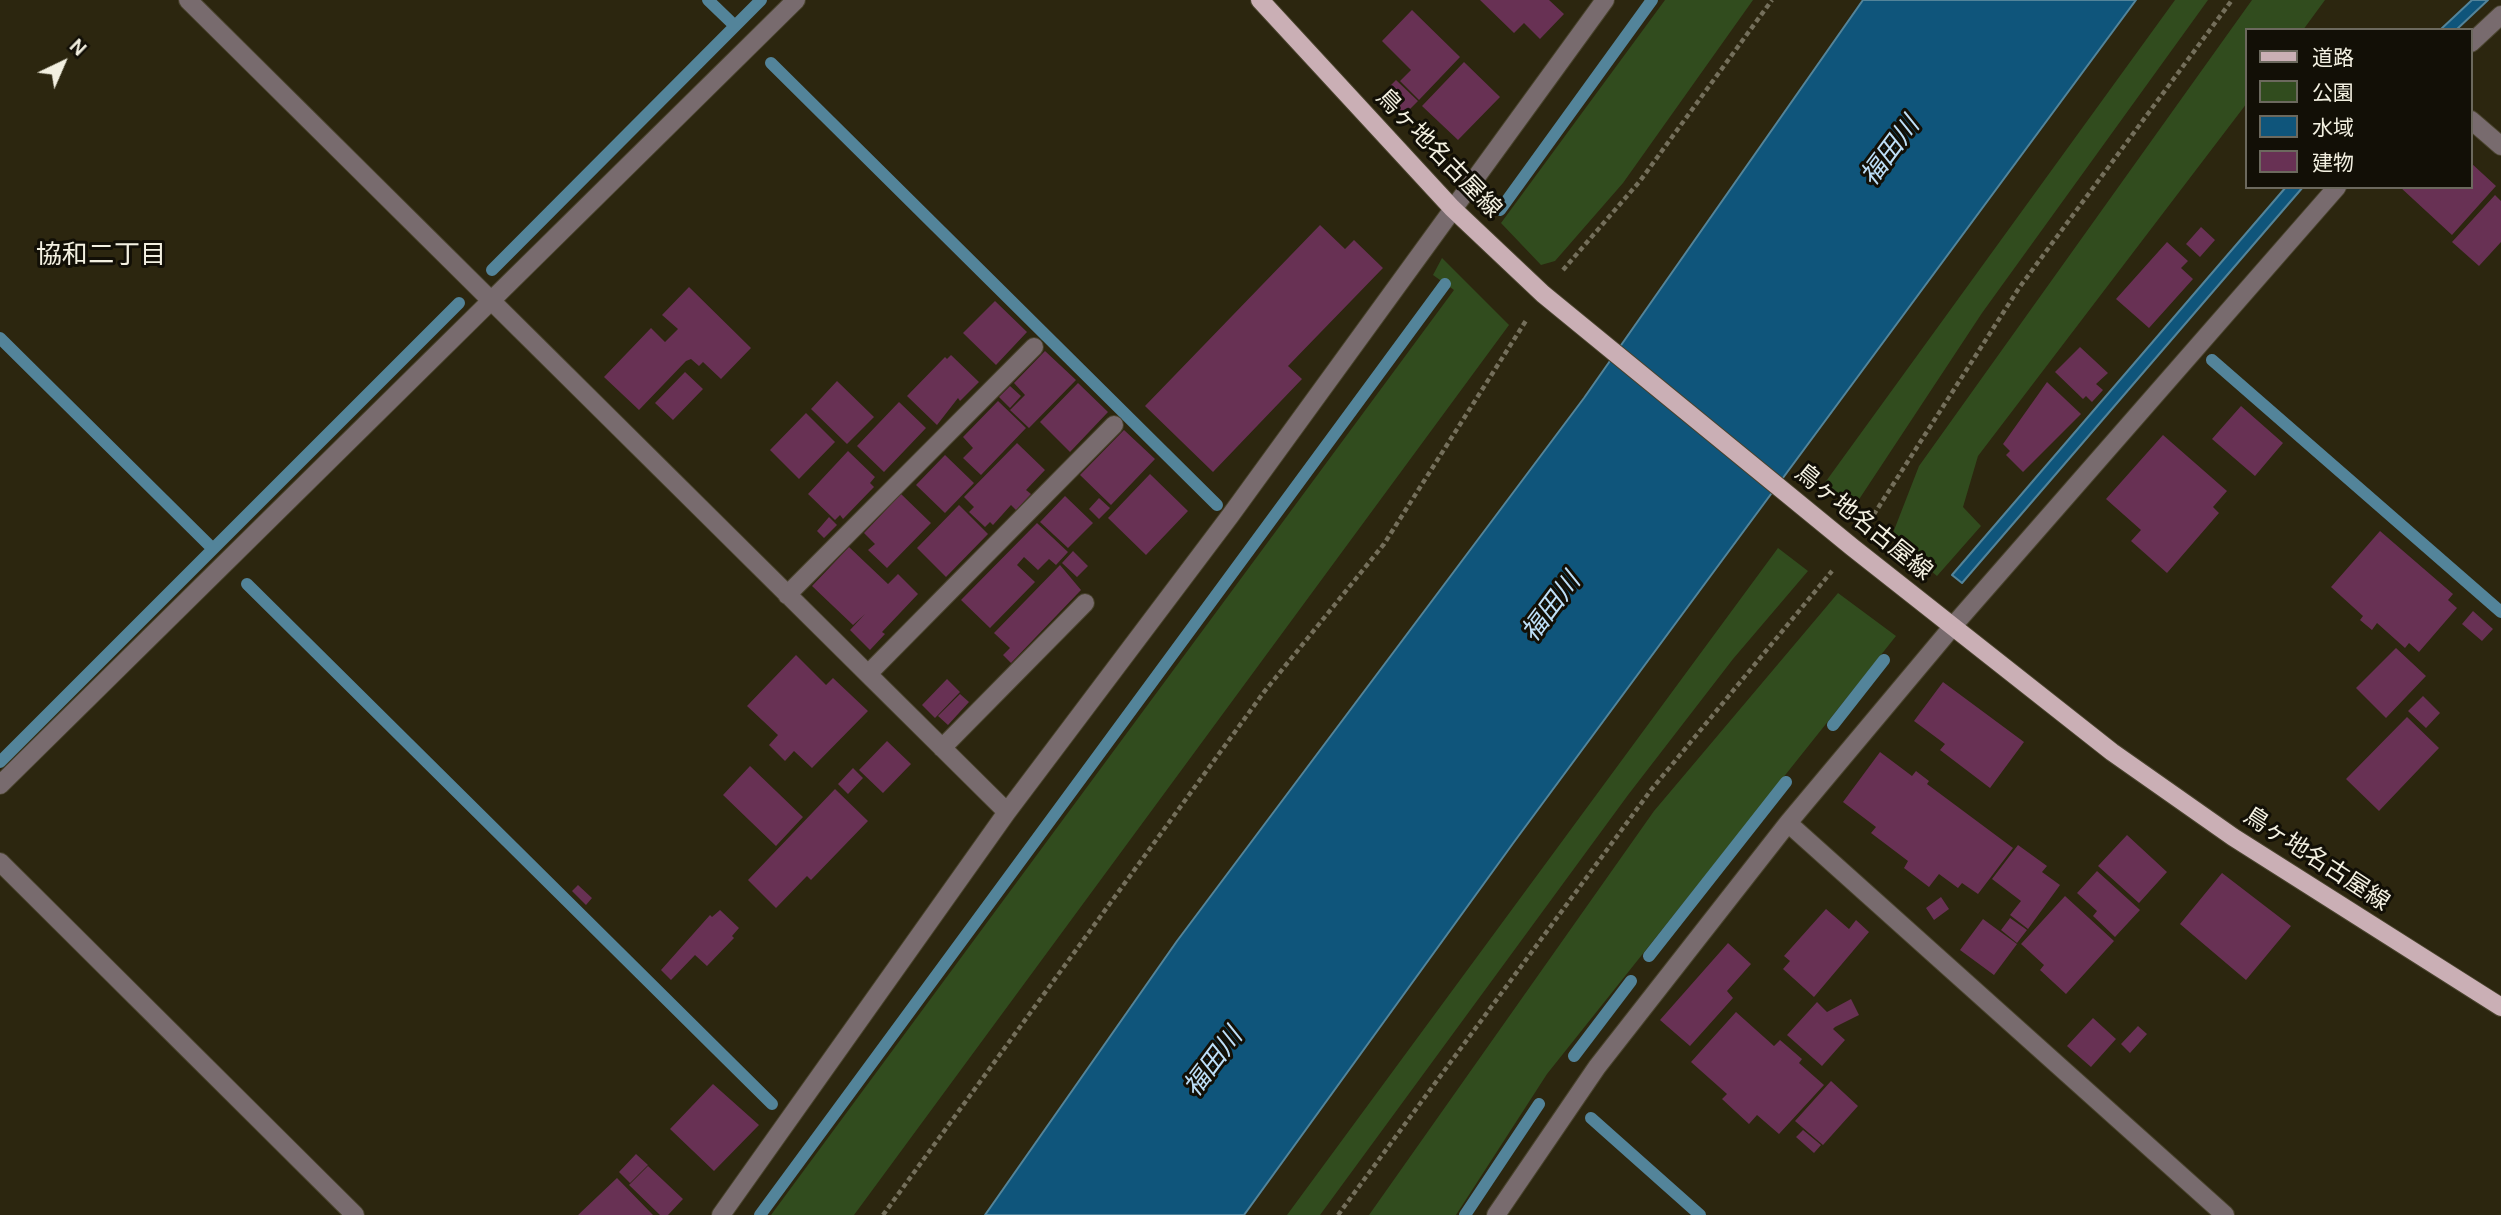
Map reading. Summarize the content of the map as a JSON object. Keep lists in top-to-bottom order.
{
  "streets": {
    "main road": ["鳥ヶ地名古屋線"]
  },
  "districts": ["協和二丁目"],
  "water": ["福田川"],
  "legend": [
    "道路",
    "公園",
    "水域",
    "建物"
  ],
  "north": "top right"
}
